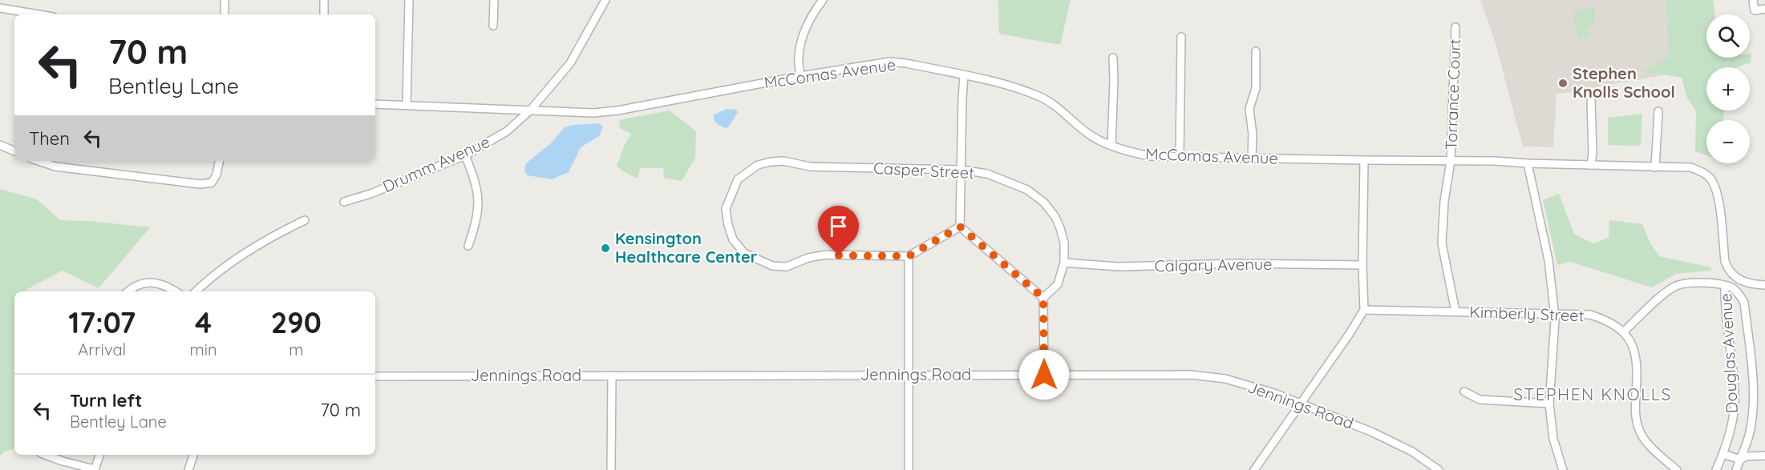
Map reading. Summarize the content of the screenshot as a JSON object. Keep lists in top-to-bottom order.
{
  "streets": {
    "street": [
      "McComas Avenue",
      "Torrance Court",
      "Drumm Avenue",
      "Casper Street",
      "Calgary Avenue",
      "Kimberly Street",
      "Douglas Avenue",
      "Jennings Road"
    ]
  },
  "crossings": [
    ["McComas Avenue", "Torrance Court"],
    ["McComas Avenue", "Drumm Avenue"],
    ["Torrance Court", "Kimberly Street"],
    ["Casper Street", "Calgary Avenue"]
  ],
  "districts": ["STEPHEN KNOLLS"],
  "places": ["Stephen Knolls School", "Kensington Healthcare Center"],
  "page": {
    "map_buttons": ["+", "−"],
    "turn": ["70 m", "Bentley Lane"],
    "then": "Then",
    "eta": [
      "17:07",
      "Arrival",
      "4",
      "min",
      "290",
      "m"
    ],
    "list": [
      {
        "name": "Turn left",
        "note": "Bentley Lane",
        "value": "70 m"
      }
    ]
  }
}
